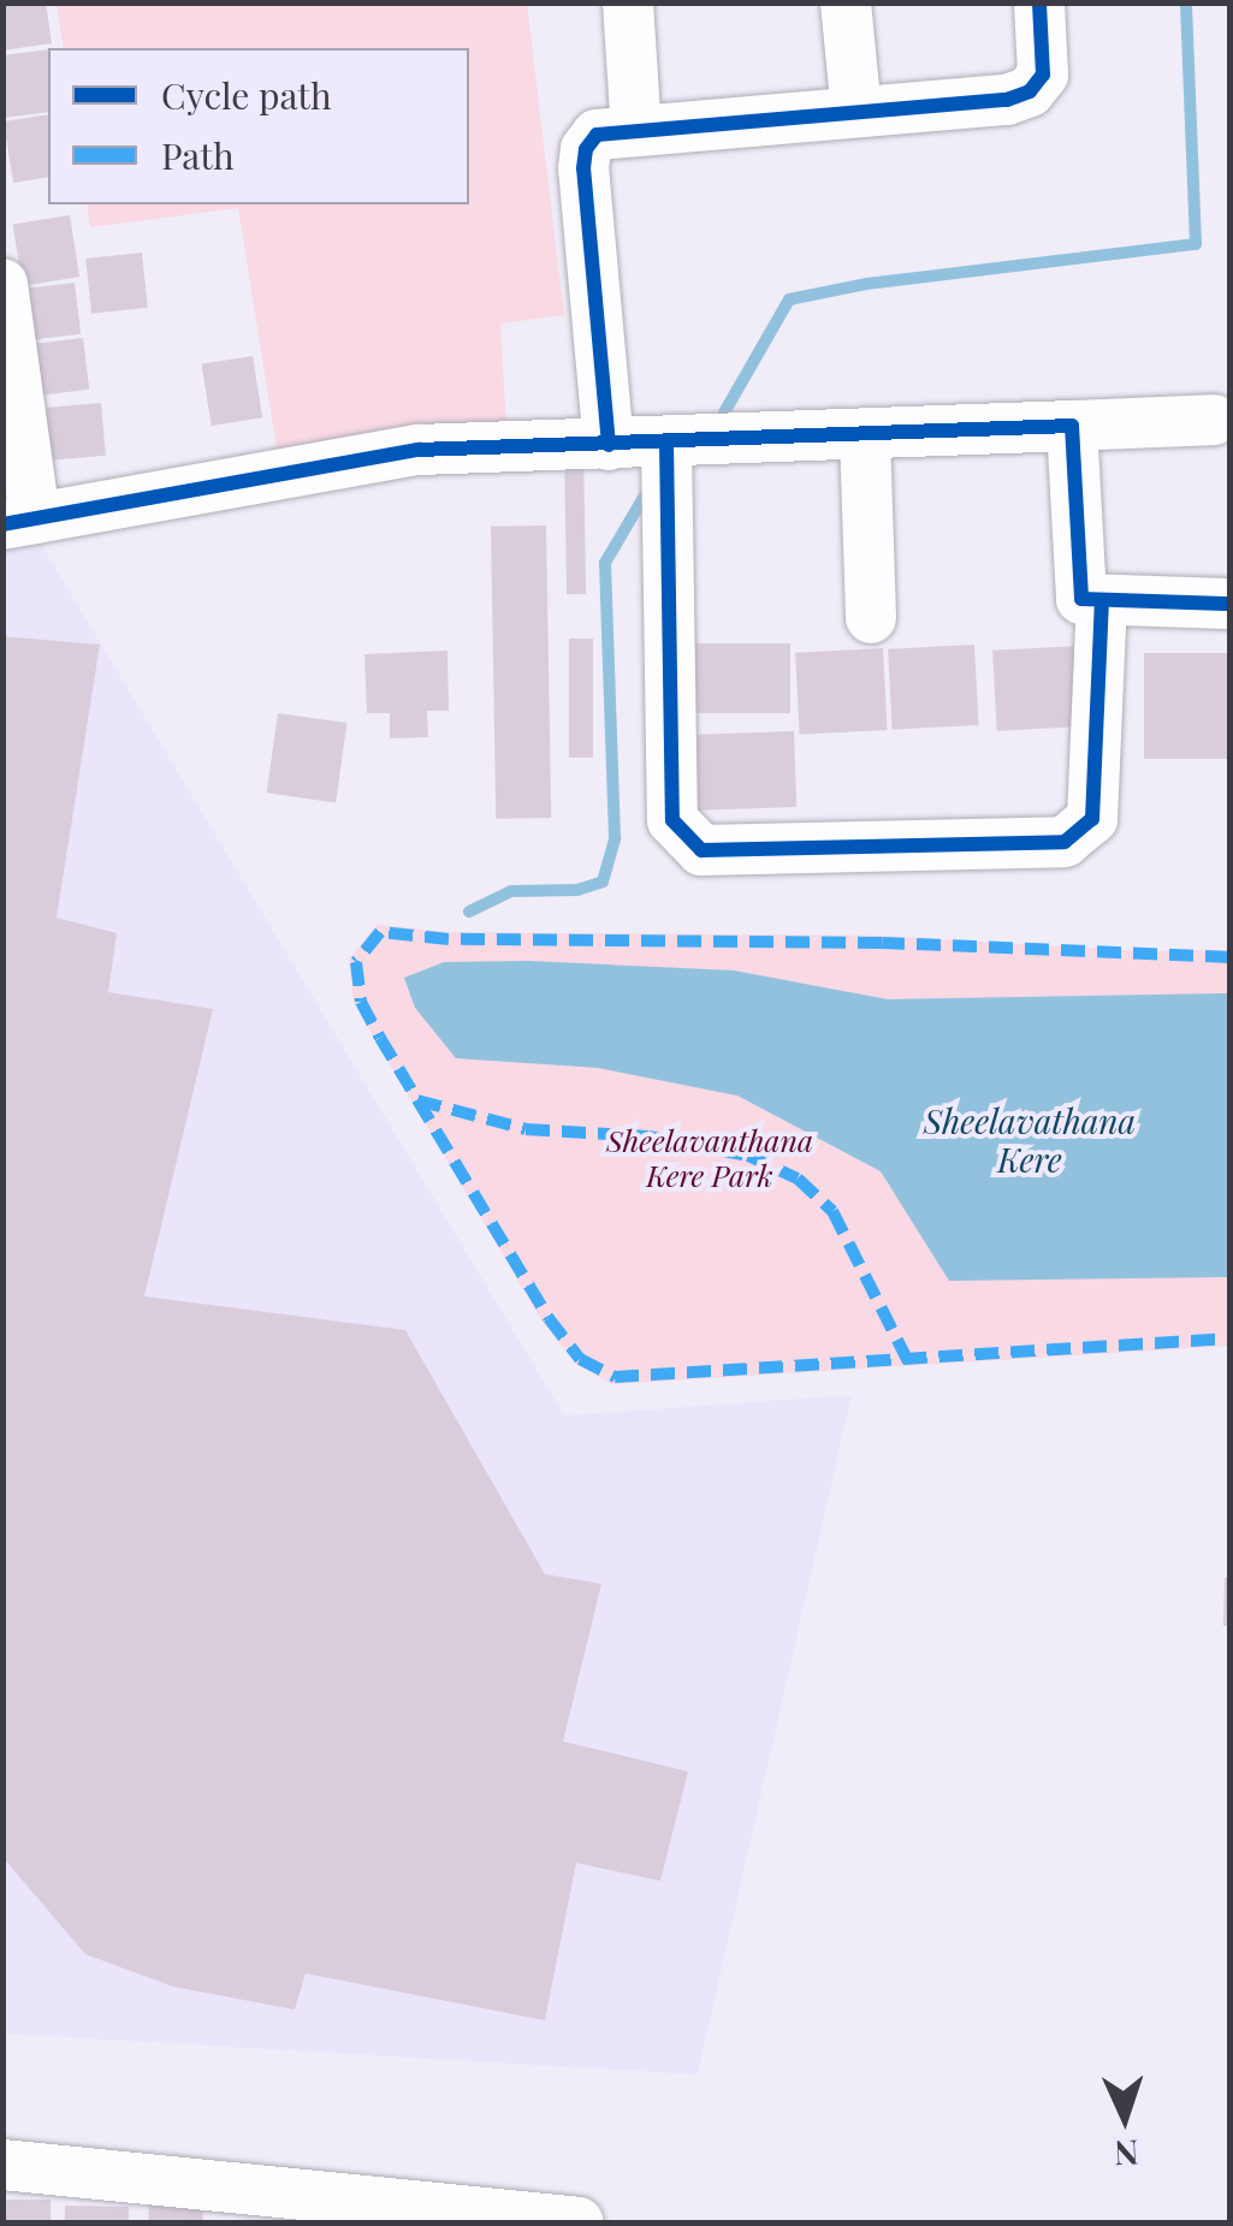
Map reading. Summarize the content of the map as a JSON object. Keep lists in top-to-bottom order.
{
  "water": ["Sheelavathana Kere"],
  "parks": ["Sheelavanthana Kere Park"],
  "legend": ["Cycle path", "Path"],
  "north": "bottom"
}
